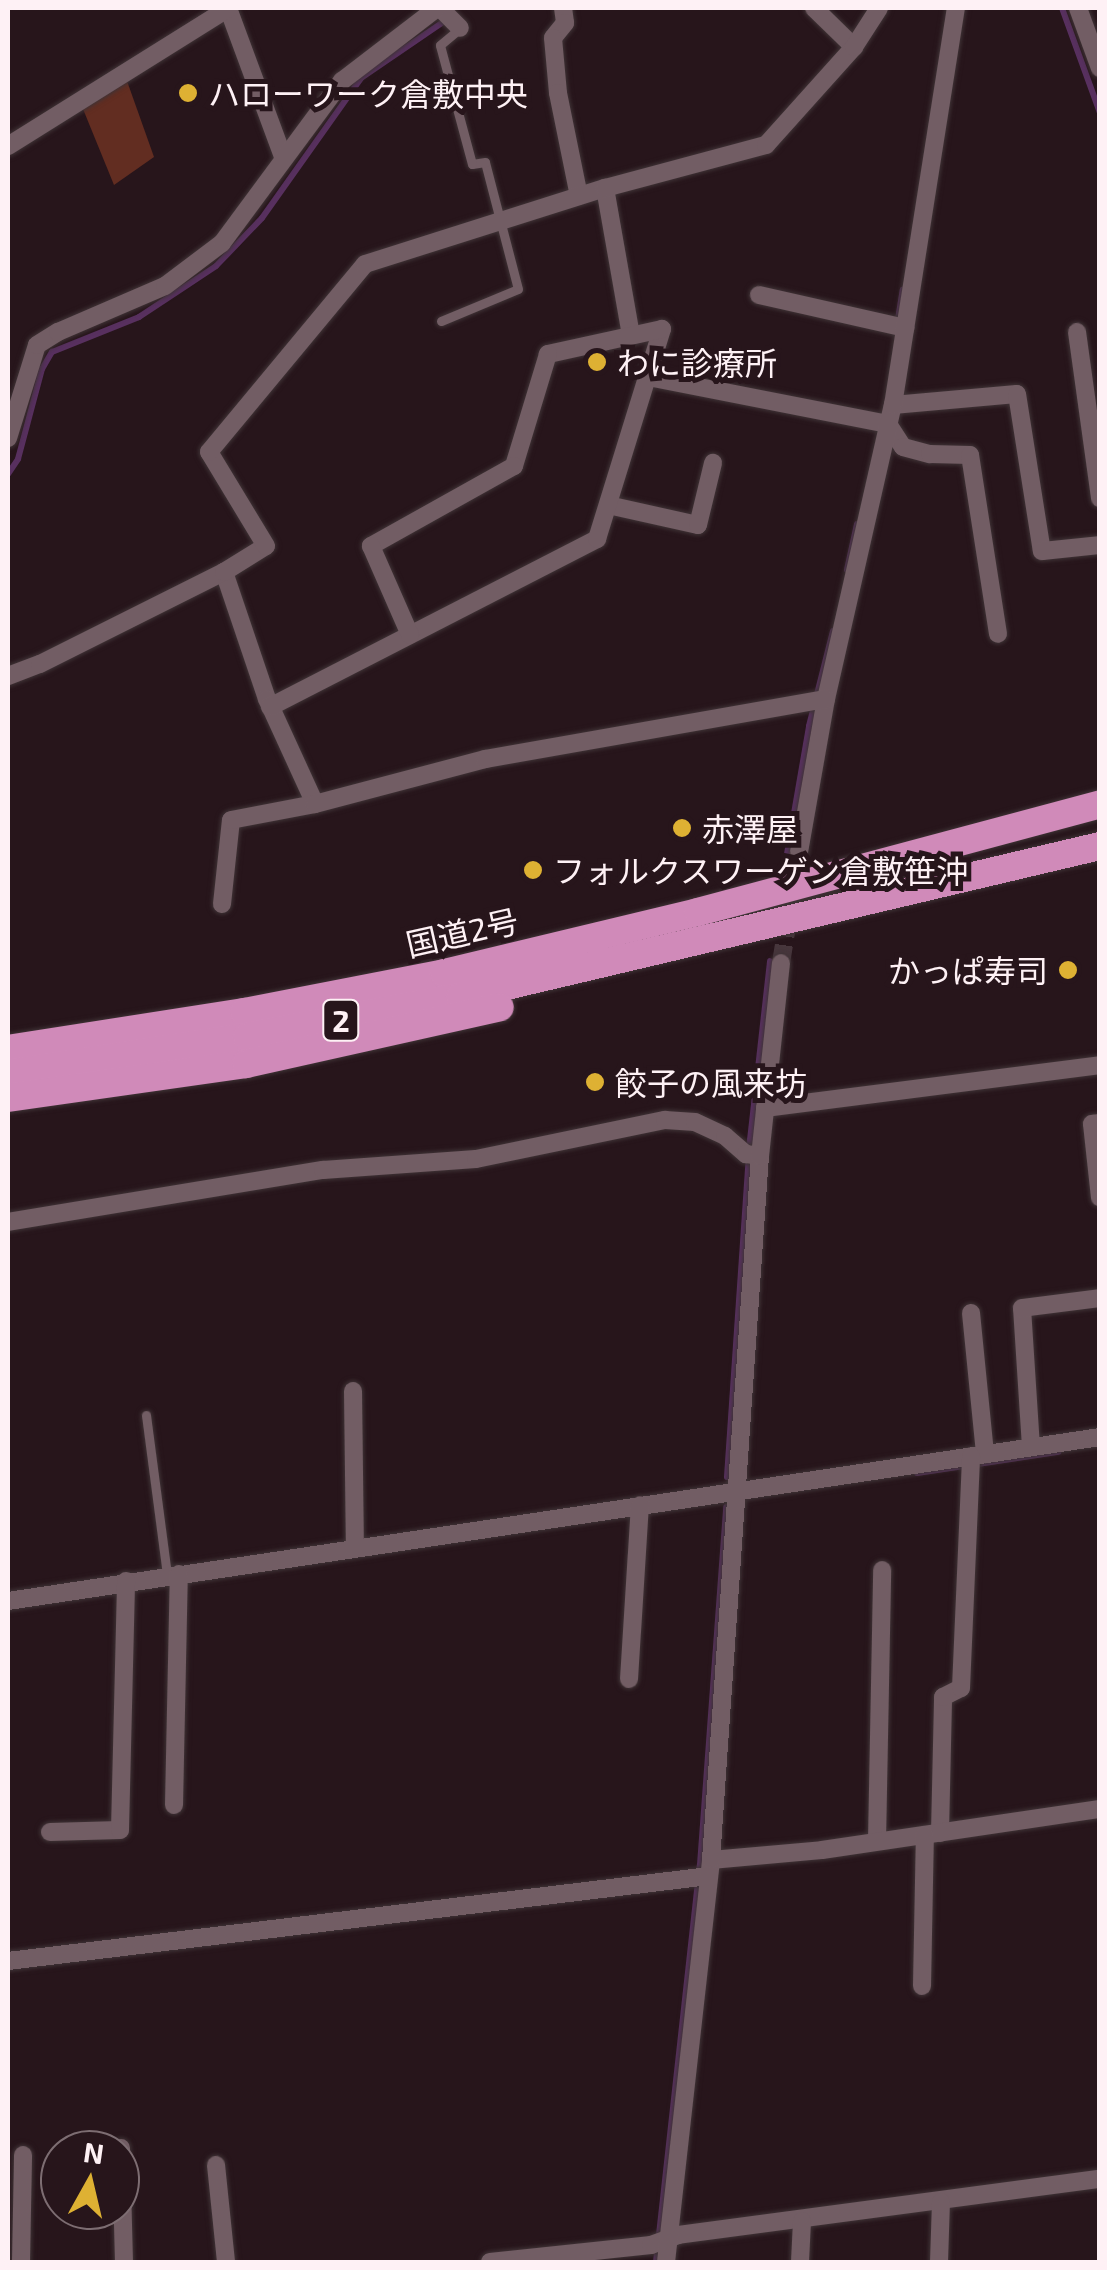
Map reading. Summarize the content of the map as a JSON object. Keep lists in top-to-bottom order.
{
  "streets": {
    "highway": ["国道2号", "2"]
  },
  "places": [
    "ハローワーク倉敷中央",
    "わに診療所",
    "赤澤屋",
    "フォルクスワーゲン倉敷笹沖",
    "かっぱ寿司",
    "餃子の風来坊"
  ],
  "north": "top"
}
